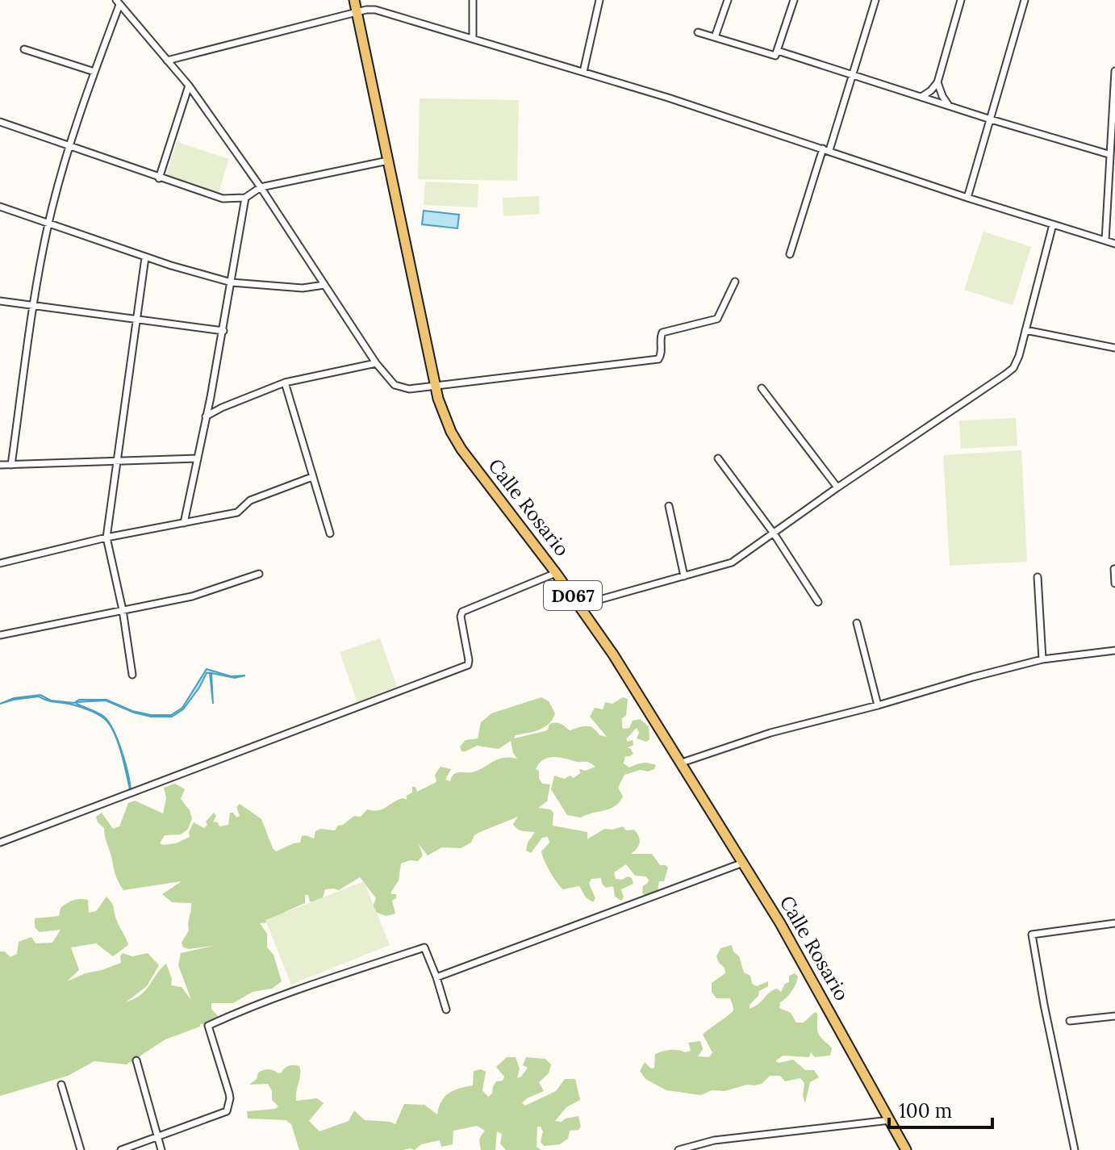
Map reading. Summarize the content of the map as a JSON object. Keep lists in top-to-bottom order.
{
  "streets": {
    "main road": ["Calle Rosario", "D067"]
  },
  "scale_bar": "100 m"
}
